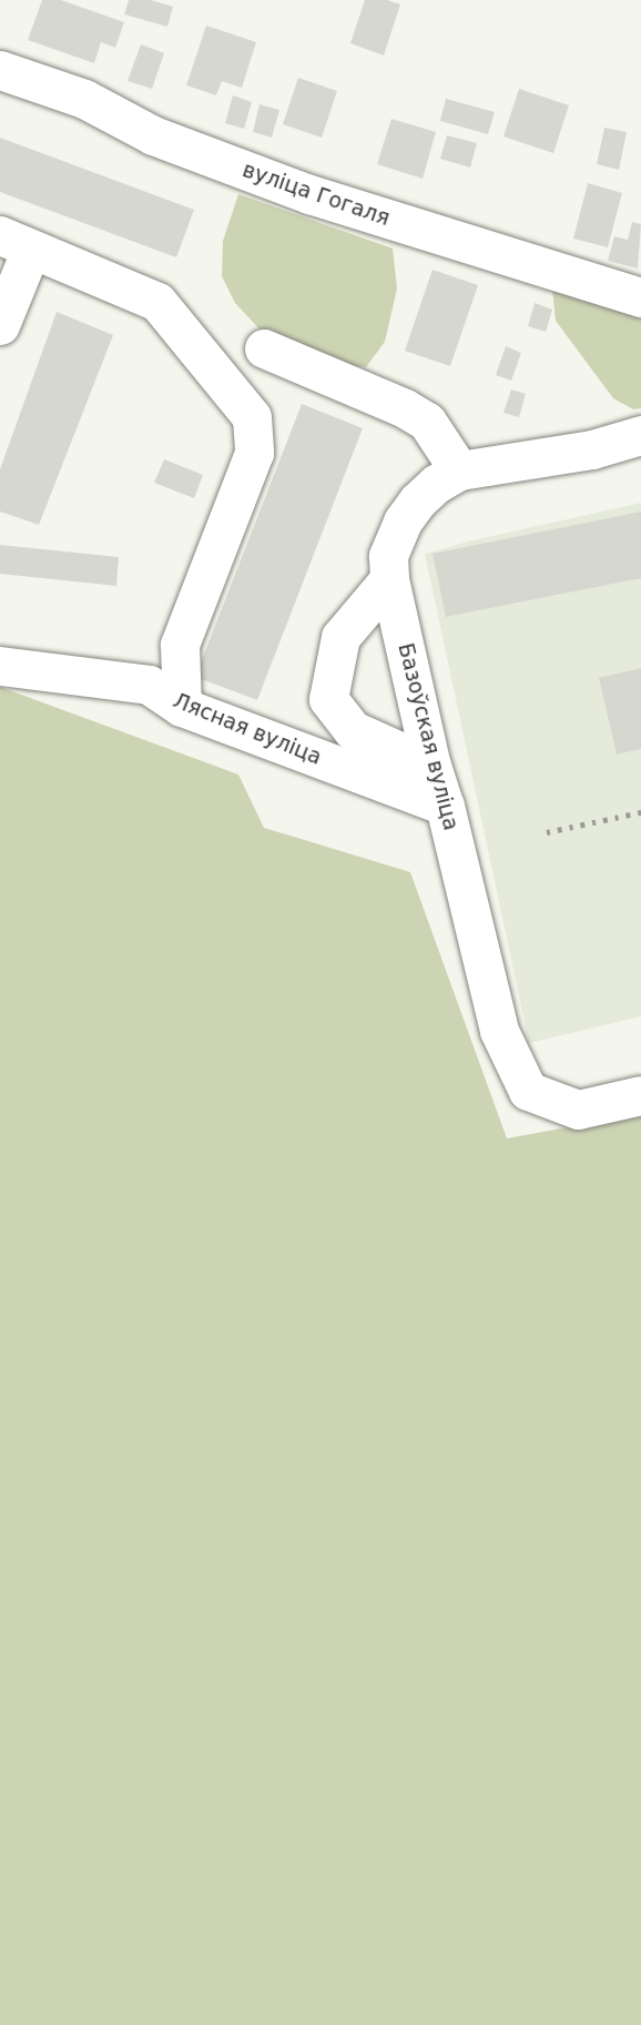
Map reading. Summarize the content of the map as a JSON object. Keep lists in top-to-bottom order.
{
  "streets": {
    "street": ["вуліца Гогаля", "Лясная вуліца", "Базоўская вуліца"]
  },
  "crossings": [
    ["Лясная вуліца", "Базоўская вуліца"]
  ]
}
